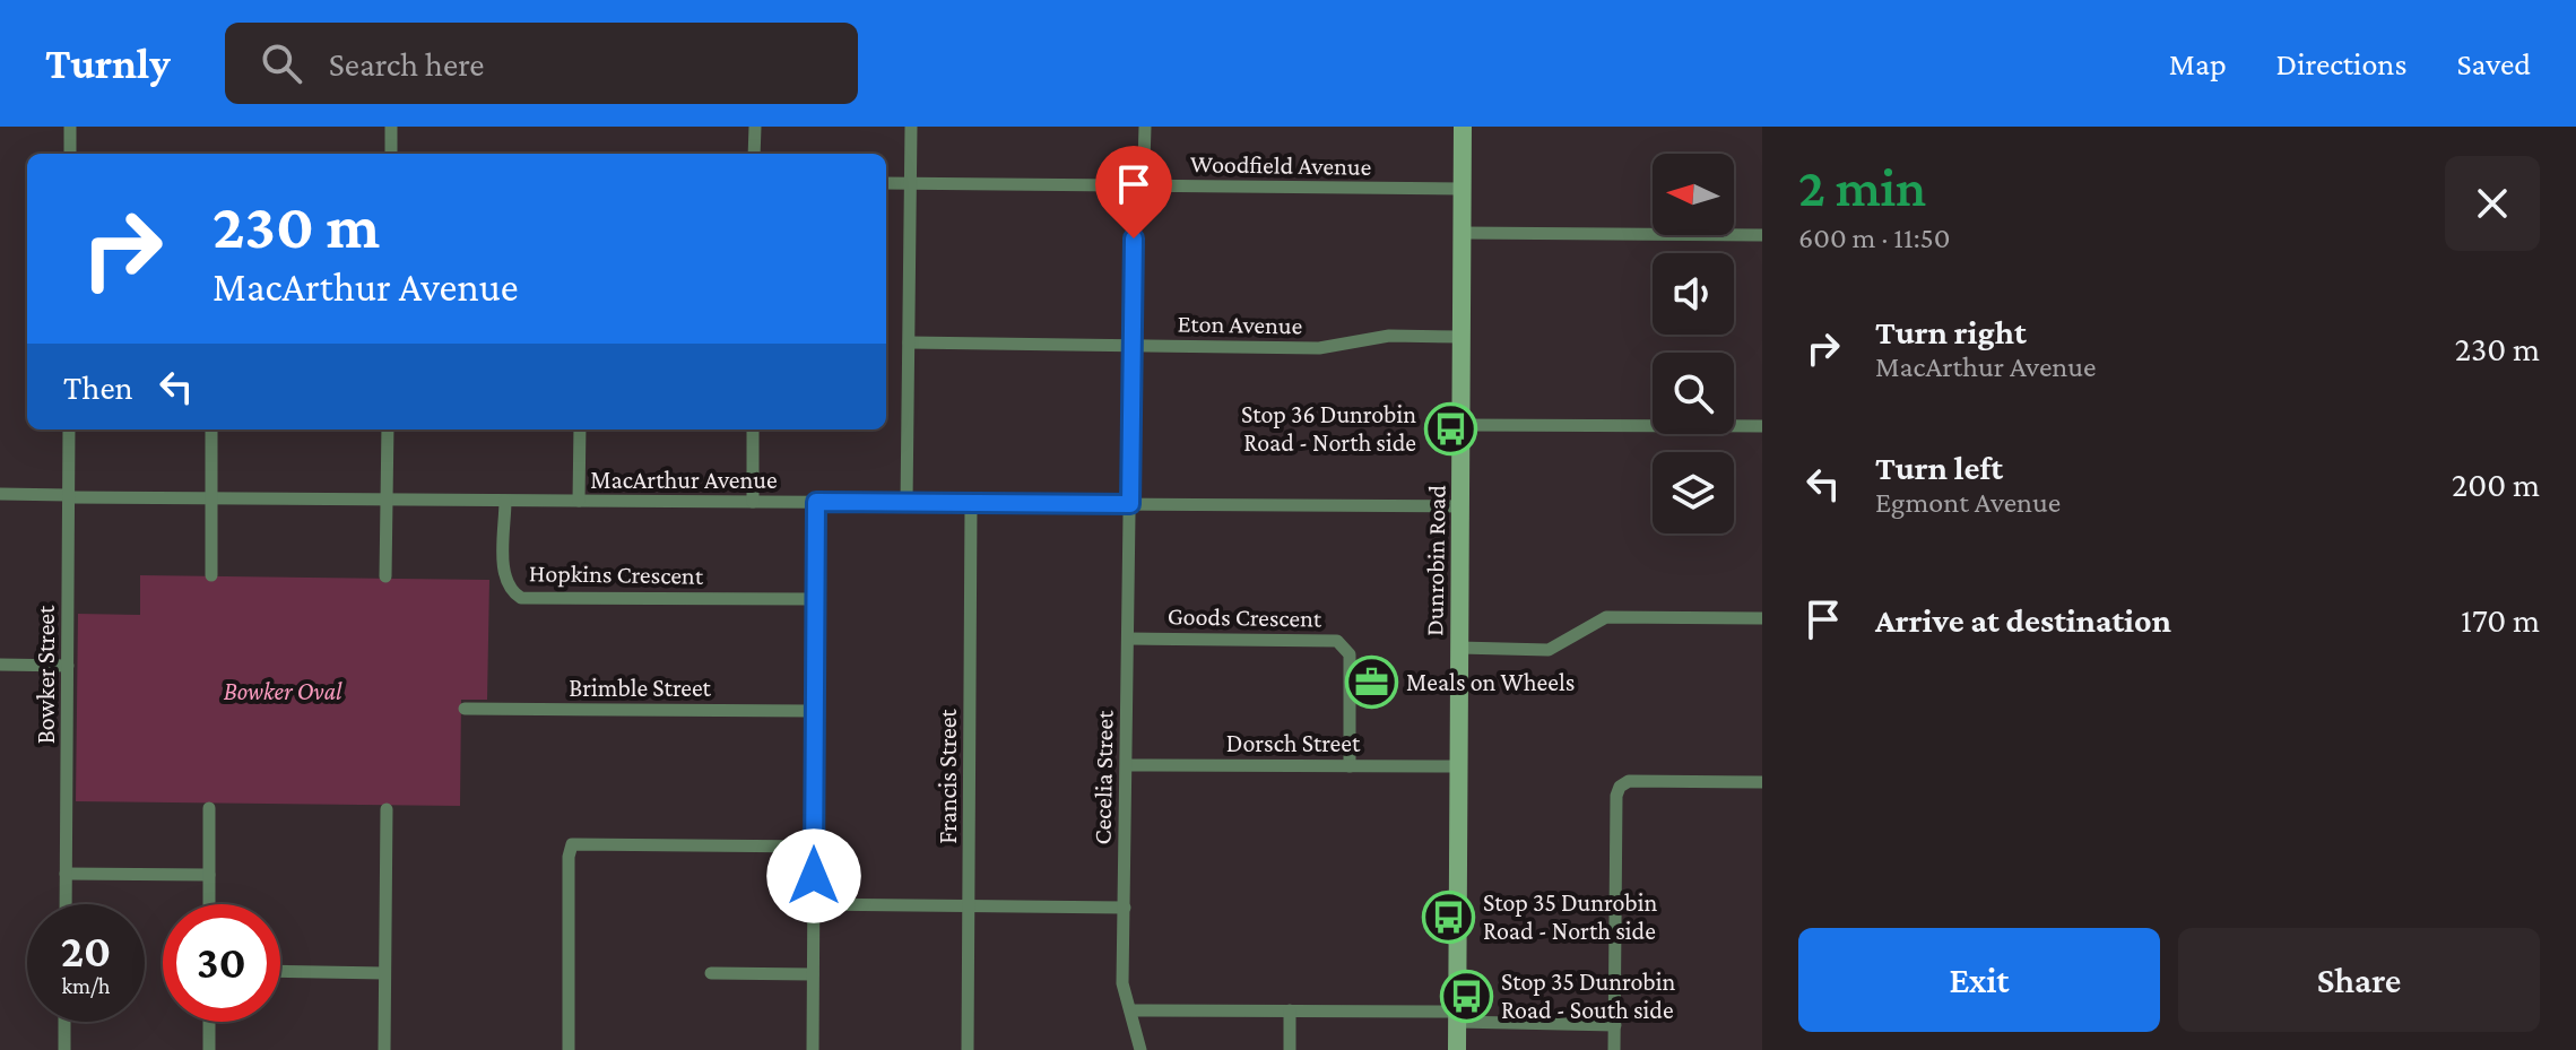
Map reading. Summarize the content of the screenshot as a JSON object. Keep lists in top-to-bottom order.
{
  "streets": {
    "street": [
      "Woodfield Avenue",
      "Eton Avenue",
      "MacArthur Avenue",
      "Dunrobin Road",
      "Hopkins Crescent",
      "Goods Crescent",
      "Bowker Street",
      "Brimble Street",
      "Dorsch Street",
      "Francis Street",
      "Cecelia Street"
    ]
  },
  "crossings": [
    ["Woodfield Avenue", "Dunrobin Road"],
    ["Woodfield Avenue", "Cecelia Street"],
    ["Eton Avenue", "Dunrobin Road"],
    ["Eton Avenue", "Cecelia Street"],
    ["MacArthur Avenue", "Dunrobin Road"],
    ["MacArthur Avenue", "Hopkins Crescent"],
    ["MacArthur Avenue", "Bowker Street"],
    ["MacArthur Avenue", "Francis Street"],
    ["MacArthur Avenue", "Cecelia Street"],
    ["Dunrobin Road", "Dorsch Street"],
    ["Goods Crescent", "Dorsch Street"],
    ["Goods Crescent", "Cecelia Street"],
    ["Dorsch Street", "Cecelia Street"]
  ],
  "parks": ["Bowker Oval"],
  "places": {
    "bus stop": ["Stop 36 Dunrobin Road - North side", "Stop 35 Dunrobin Road - North side", "Stop 35 Dunrobin Road - South side"],
    "office": ["Meals on Wheels"]
  },
  "north": "left",
  "page": {
    "header": "Turnly",
    "search": "Search here",
    "nav": ["Map", "Directions", "Saved"],
    "heading": ["2 min", "600 m · 11:50"],
    "turn": ["230 m", "MacArthur Avenue"],
    "list": [
      {
        "name": "Turn right",
        "note": "MacArthur Avenue",
        "value": "230 m"
      },
      {
        "name": "Turn left",
        "note": "Egmont Avenue",
        "value": "200 m"
      },
      {
        "name": "Arrive at destination",
        "value": "170 m"
      }
    ],
    "then": "Then",
    "speed": "20 km/h",
    "limit": "30",
    "buttons": ["Exit", "Share"]
  }
}
